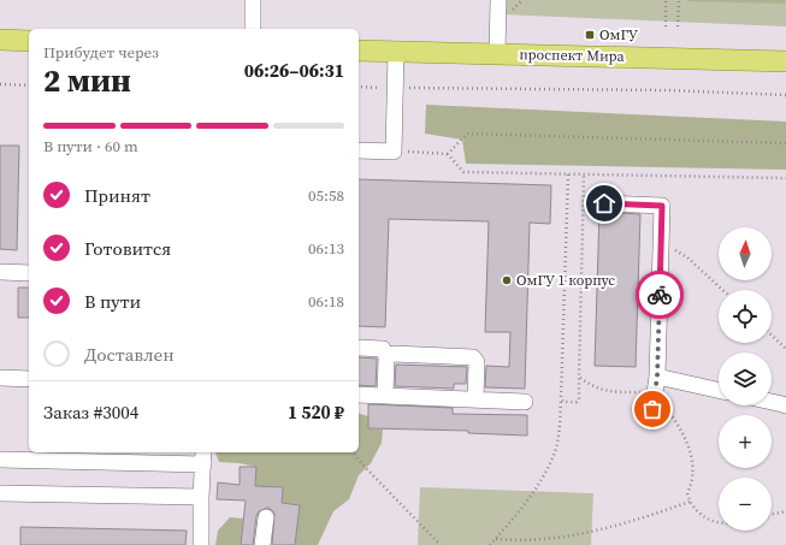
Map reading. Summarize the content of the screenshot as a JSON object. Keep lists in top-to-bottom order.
{
  "streets": {
    "main road": ["проспект Мира"]
  },
  "places": {
    "transit": ["ОмГУ"],
    "other": ["ОмГУ 1 корпус"]
  },
  "north": "top",
  "page": {
    "heading": ["2 мин", "Прибудет через", "06:26–06:31"],
    "panel": ["Заказ #3004", "1 520 ₽"],
    "bar": "В пути · 60 m",
    "list": [
      ["Принят", "05:58"],
      ["Готовится", "06:13"],
      ["В пути", "06:18"],
      "Доставлен"
    ],
    "map_buttons": ["+", "−"]
  }
}
